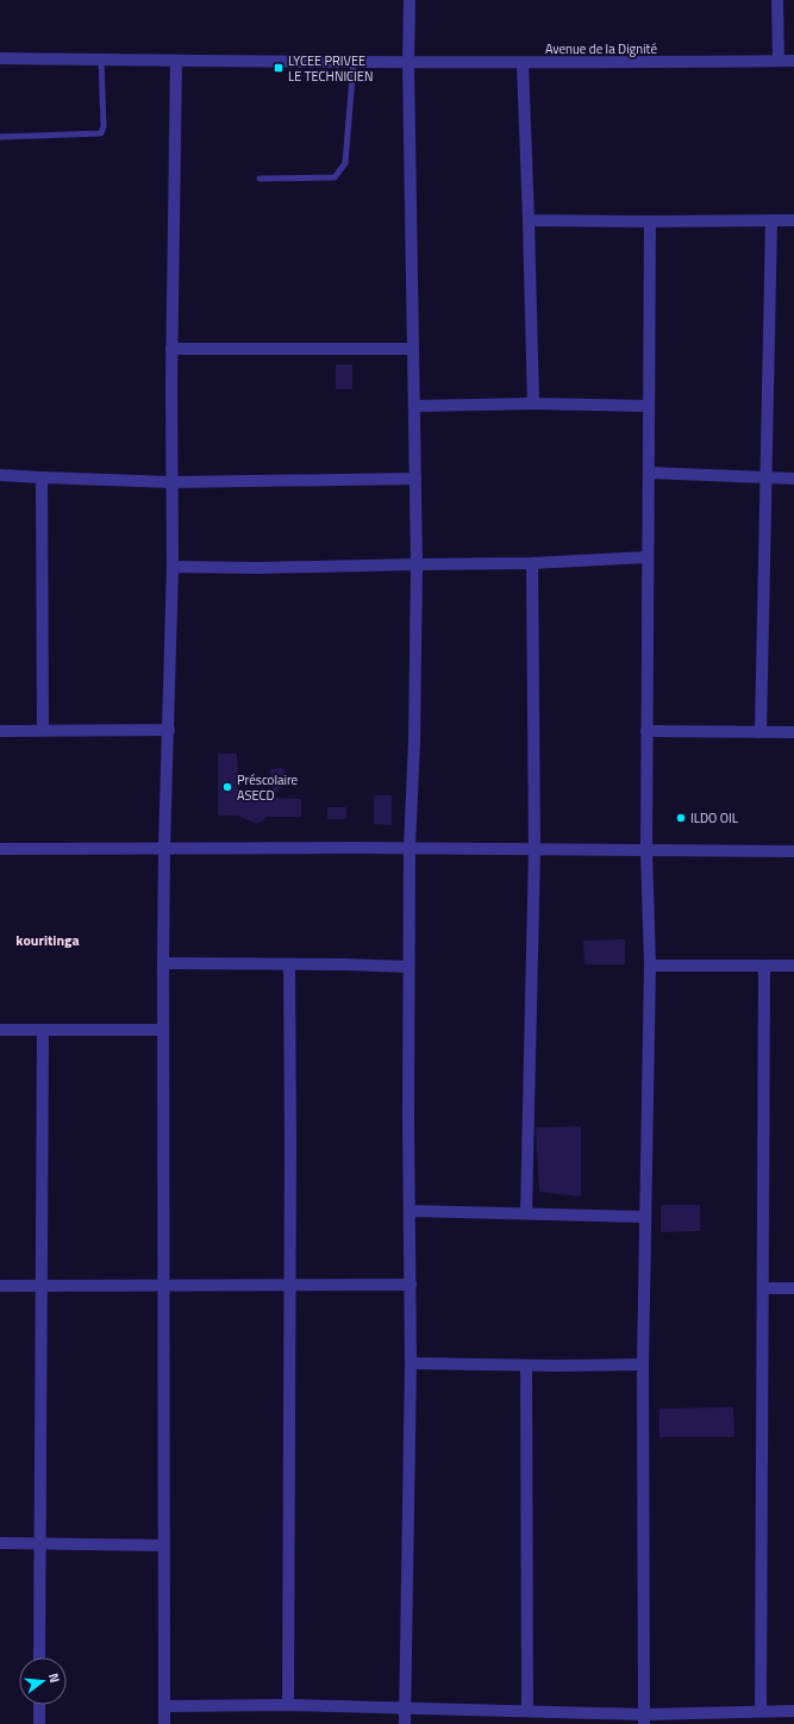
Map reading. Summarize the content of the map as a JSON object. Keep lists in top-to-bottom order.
{
  "streets": {
    "street": ["Avenue de la Dignité"]
  },
  "districts": ["kouritinga"],
  "places": {
    "transit": ["LYCEE PRIVEE LE TECHNICIEN"],
    "other": ["Préscolaire ASECD", "ILDO OIL"]
  },
  "north": "right"
}
